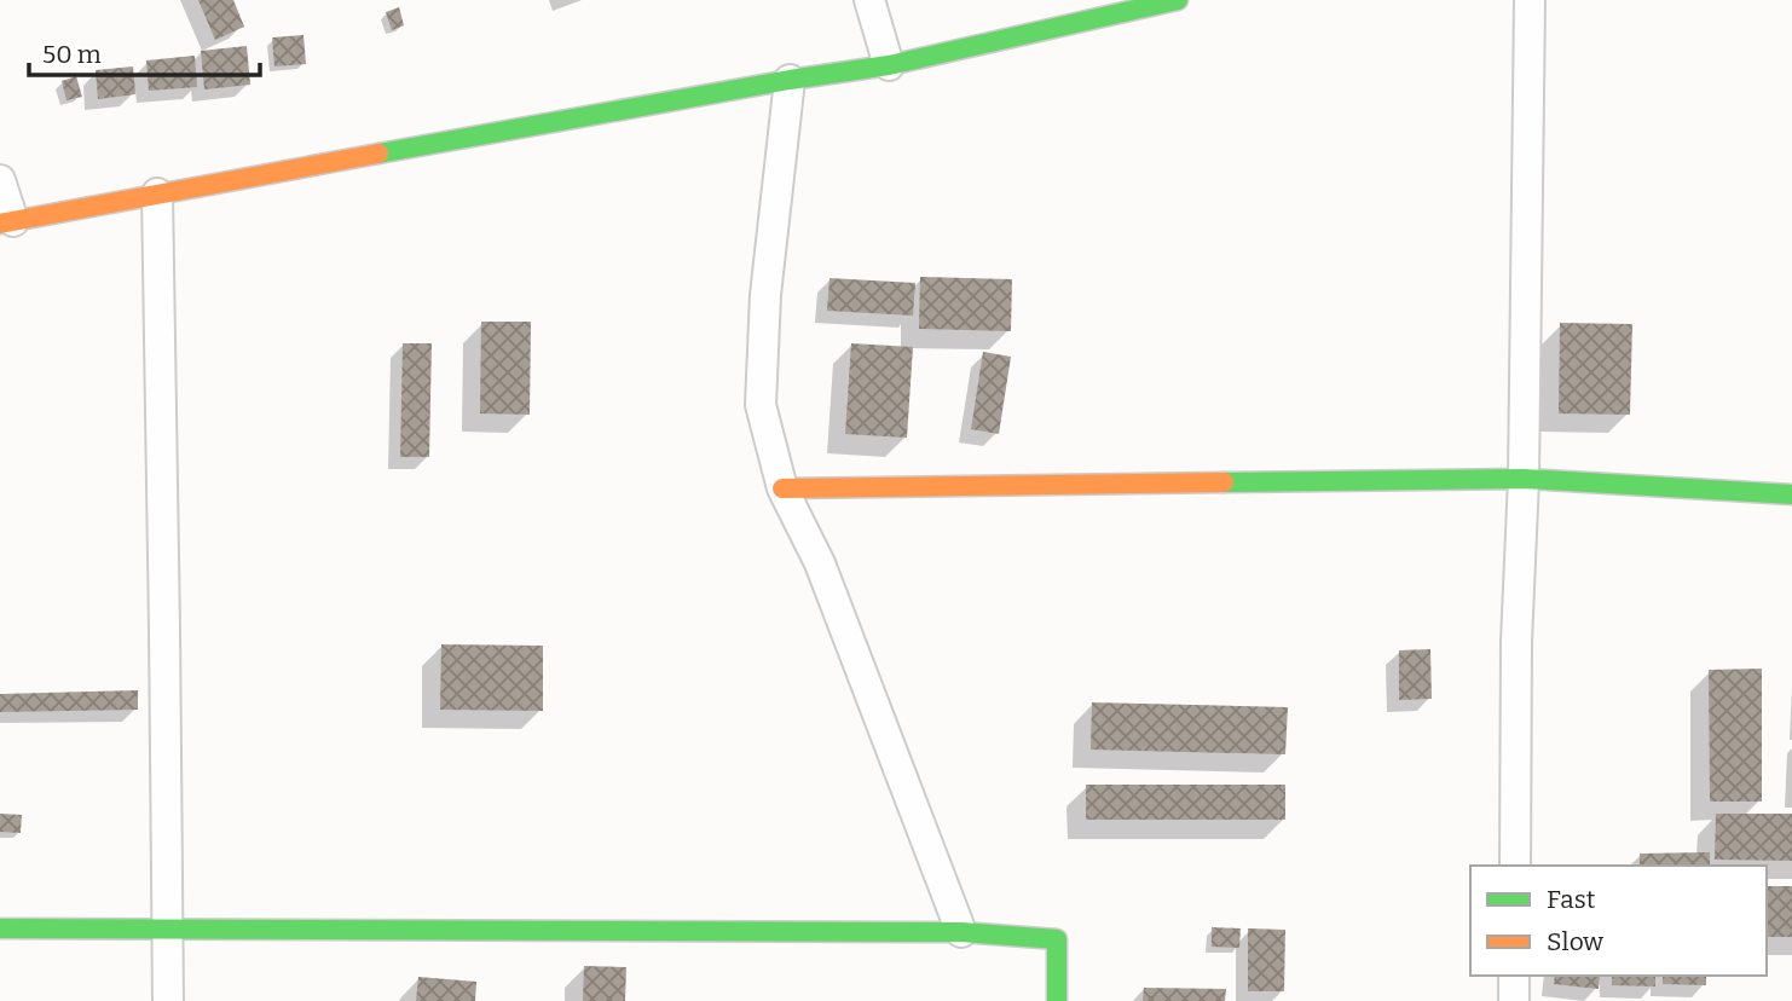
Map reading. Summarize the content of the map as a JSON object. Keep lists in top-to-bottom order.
{
  "legend": ["Fast", "Slow"],
  "scale_bar": "50 m"
}
